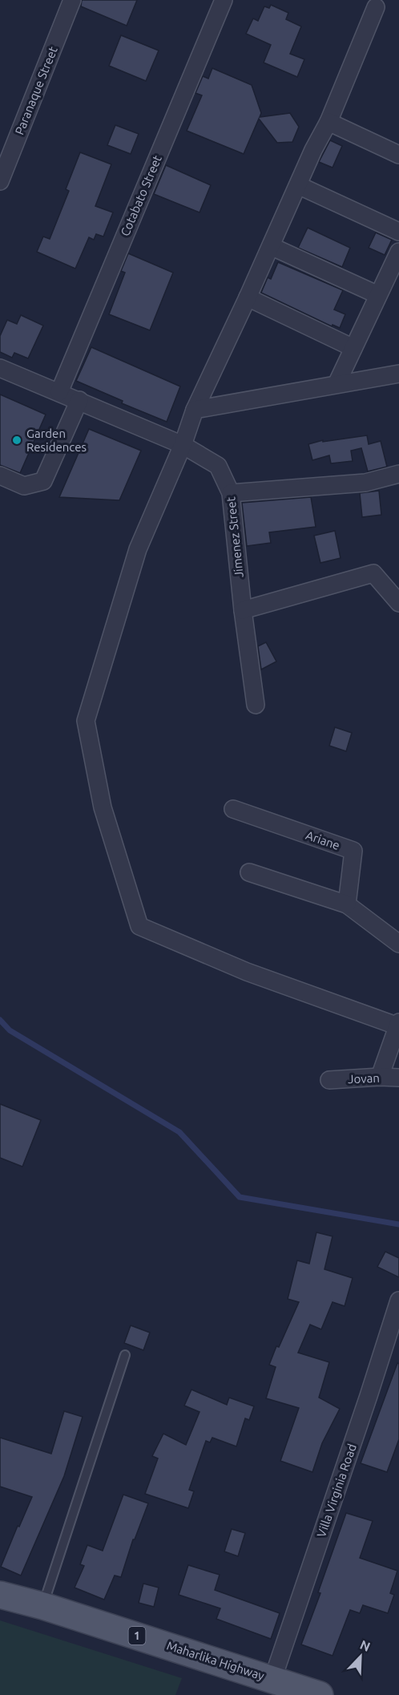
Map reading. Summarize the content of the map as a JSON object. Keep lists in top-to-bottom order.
{
  "streets": {
    "main road": ["1", "Maharlika Highway"],
    "street": [
      "Paranaque Street",
      "Cotabato Street",
      "Jimenez Street",
      "Ariane",
      "Jovan",
      "Villa Virginia Road"
    ]
  },
  "crossings": [
    ["Cotabato Street", "Jimenez Street"],
    ["Villa Virginia Road", "Maharlika Highway"]
  ],
  "places": ["Garden Residences"],
  "north": "top right"
}
